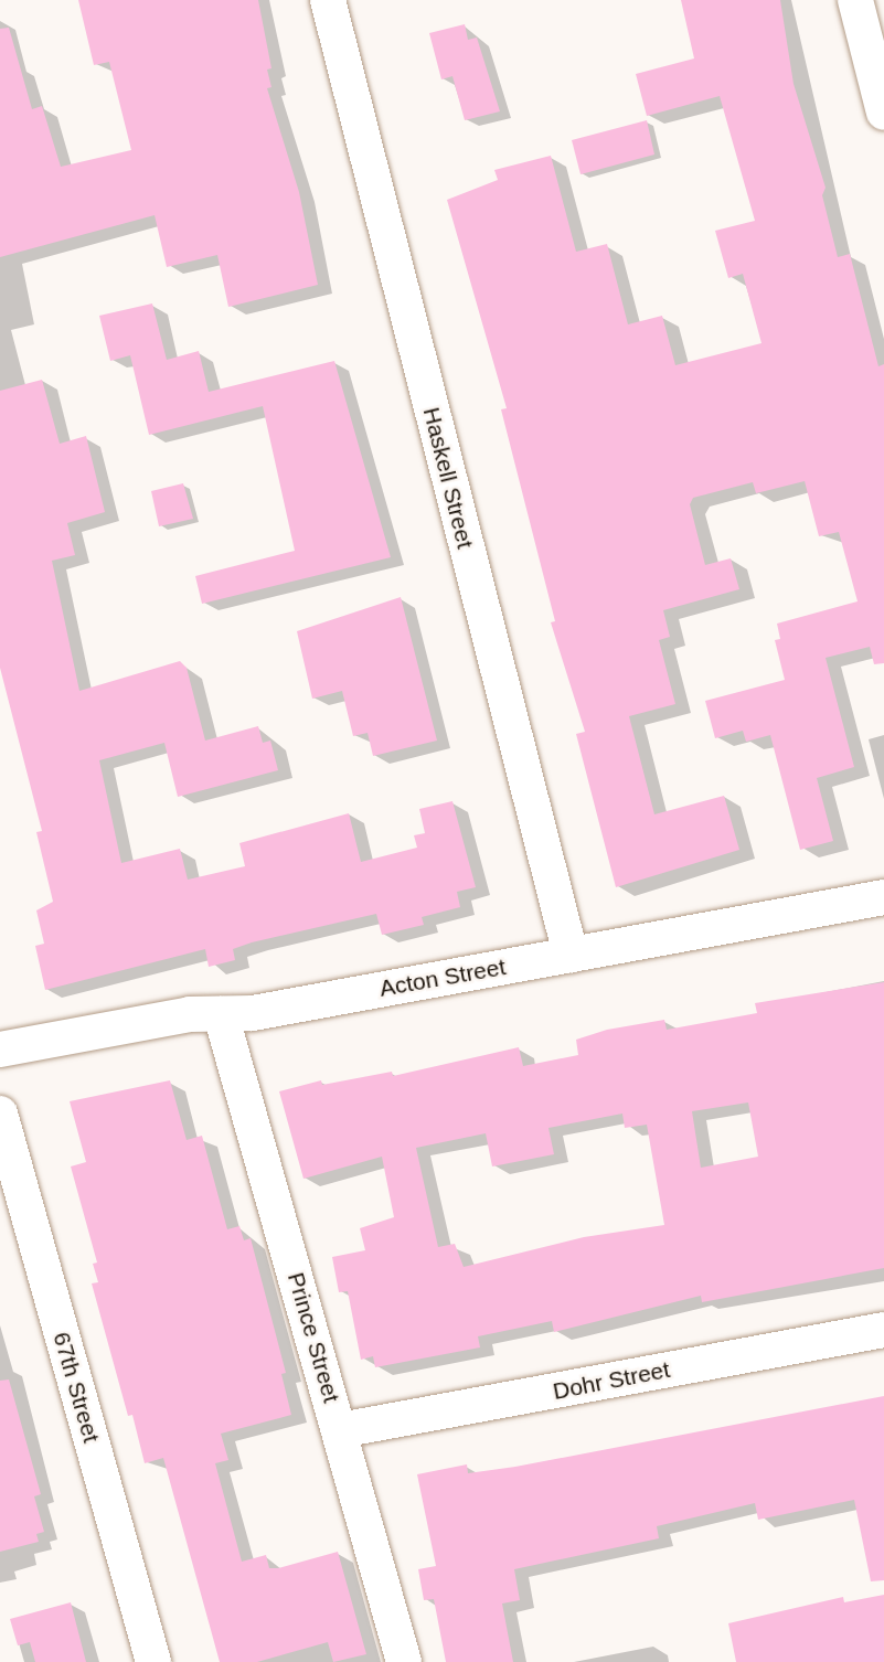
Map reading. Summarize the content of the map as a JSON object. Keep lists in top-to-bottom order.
{
  "streets": {
    "street": [
      "Haskell Street",
      "Acton Street",
      "Prince Street",
      "Dohr Street",
      "67th Street"
    ]
  },
  "crossings": [
    ["Haskell Street", "Acton Street"],
    ["Acton Street", "Prince Street"],
    ["Prince Street", "Dohr Street"]
  ]
}
